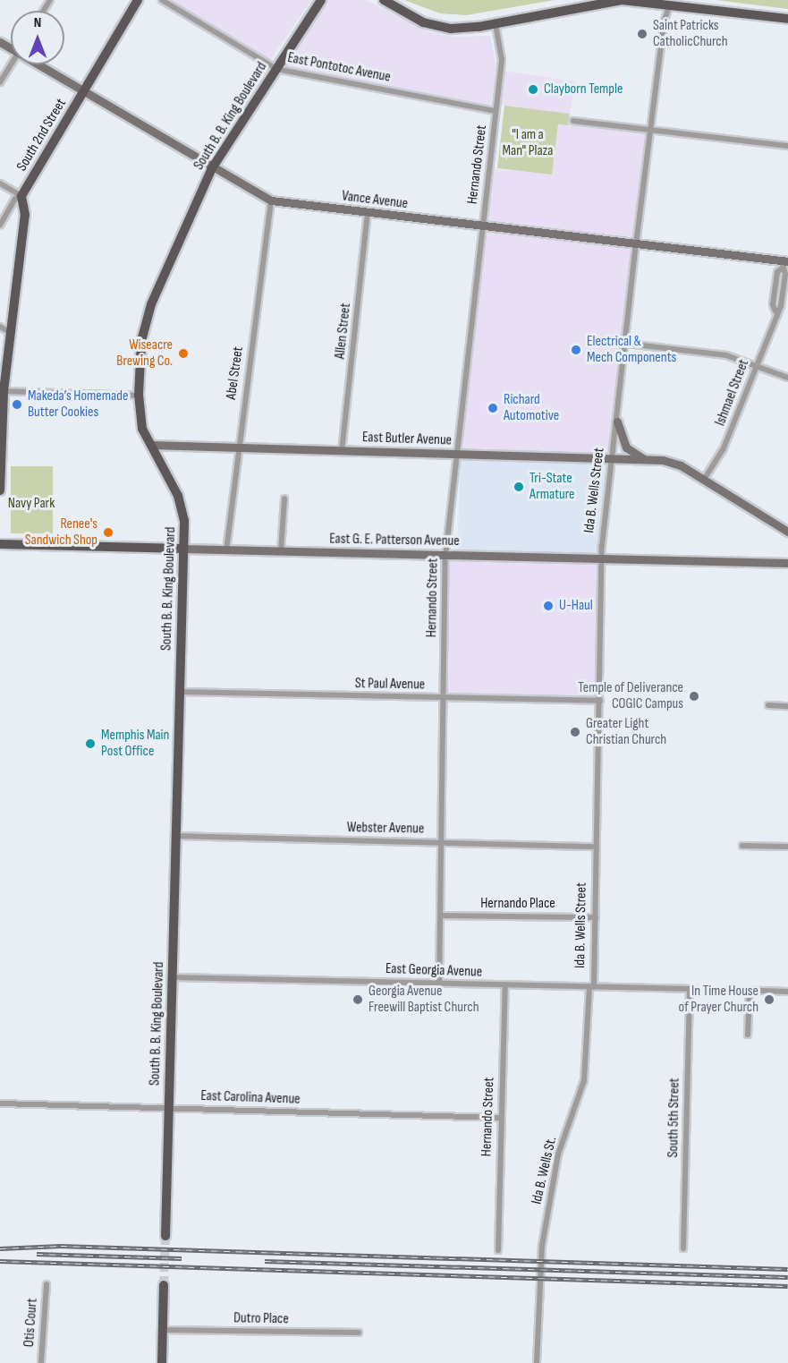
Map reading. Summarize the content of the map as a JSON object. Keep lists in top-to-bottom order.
{
  "streets": {
    "main road": ["South B. B. King Boulevard", "South 2nd Street", "East G. E. Patterson Avenue"],
    "street": [
      "East Pontotoc Avenue",
      "Hernando Street",
      "Vance Avenue",
      "Allen Street",
      "Abel Street",
      "Ishmael Street",
      "East Butler Avenue",
      "Ida B. Wells Street",
      "St Paul Avenue",
      "Webster Avenue",
      "Hernando Place",
      "East Georgia Avenue",
      "East Carolina Avenue",
      "South 5th Street",
      "Ida B. Wells St.",
      "Dutro Place",
      "Otis Court"
    ]
  },
  "crossings": [
    ["East Pontotoc Avenue", "South B. B. King Boulevard"],
    ["East Pontotoc Avenue", "Hernando Street"],
    ["South B. B. King Boulevard", "Vance Avenue"],
    ["South B. B. King Boulevard", "East Butler Avenue"],
    ["South B. B. King Boulevard", "East G. E. Patterson Avenue"],
    ["South B. B. King Boulevard", "St Paul Avenue"],
    ["South B. B. King Boulevard", "Webster Avenue"],
    ["South B. B. King Boulevard", "East Georgia Avenue"],
    ["South B. B. King Boulevard", "East Carolina Avenue"],
    ["South 2nd Street", "Vance Avenue"],
    ["Hernando Street", "Vance Avenue"],
    ["Hernando Street", "East Butler Avenue"],
    ["Hernando Street", "East G. E. Patterson Avenue"],
    ["Hernando Street", "St Paul Avenue"],
    ["Hernando Street", "Webster Avenue"],
    ["Hernando Street", "Hernando Place"],
    ["Hernando Street", "East Georgia Avenue"],
    ["Hernando Street", "East Carolina Avenue"],
    ["Vance Avenue", "Allen Street"],
    ["Vance Avenue", "Abel Street"],
    ["Vance Avenue", "Ishmael Street"],
    ["Vance Avenue", "Ida B. Wells Street"],
    ["Allen Street", "East Butler Avenue"],
    ["Abel Street", "East Butler Avenue"],
    ["Abel Street", "East G. E. Patterson Avenue"],
    ["Ishmael Street", "East Butler Avenue"],
    ["East Butler Avenue", "Ida B. Wells Street"],
    ["Ida B. Wells Street", "East G. E. Patterson Avenue"],
    ["Ida B. Wells Street", "St Paul Avenue"],
    ["Ida B. Wells Street", "Webster Avenue"],
    ["Ida B. Wells Street", "Hernando Place"],
    ["Ida B. Wells Street", "East Georgia Avenue"],
    ["Ida B. Wells Street", "Ida B. Wells St."],
    ["East Georgia Avenue", "South 5th Street"],
    ["East Georgia Avenue", "Ida B. Wells St."]
  ],
  "parks": ["\"I am a Man\" Plaza", "Navy Park"],
  "places": [
    "Saint Patricks CatholicChurch",
    "Clayborn Temple",
    "Electrical & Mech Components",
    "Wiseacre Brewing Co.",
    "Makeda’s Homemade Butter Cookies",
    "Richard Automotive",
    "Tri-State Armature",
    "Renee's Sandwich Shop",
    "U-Haul",
    "Temple of Deliverance COGIC Campus",
    "Greater Light Christian Church",
    "Memphis Main Post Office",
    "Georgia Avenue Freewill Baptist Church",
    "In Time House of Prayer Church"
  ],
  "north": "top"
}
